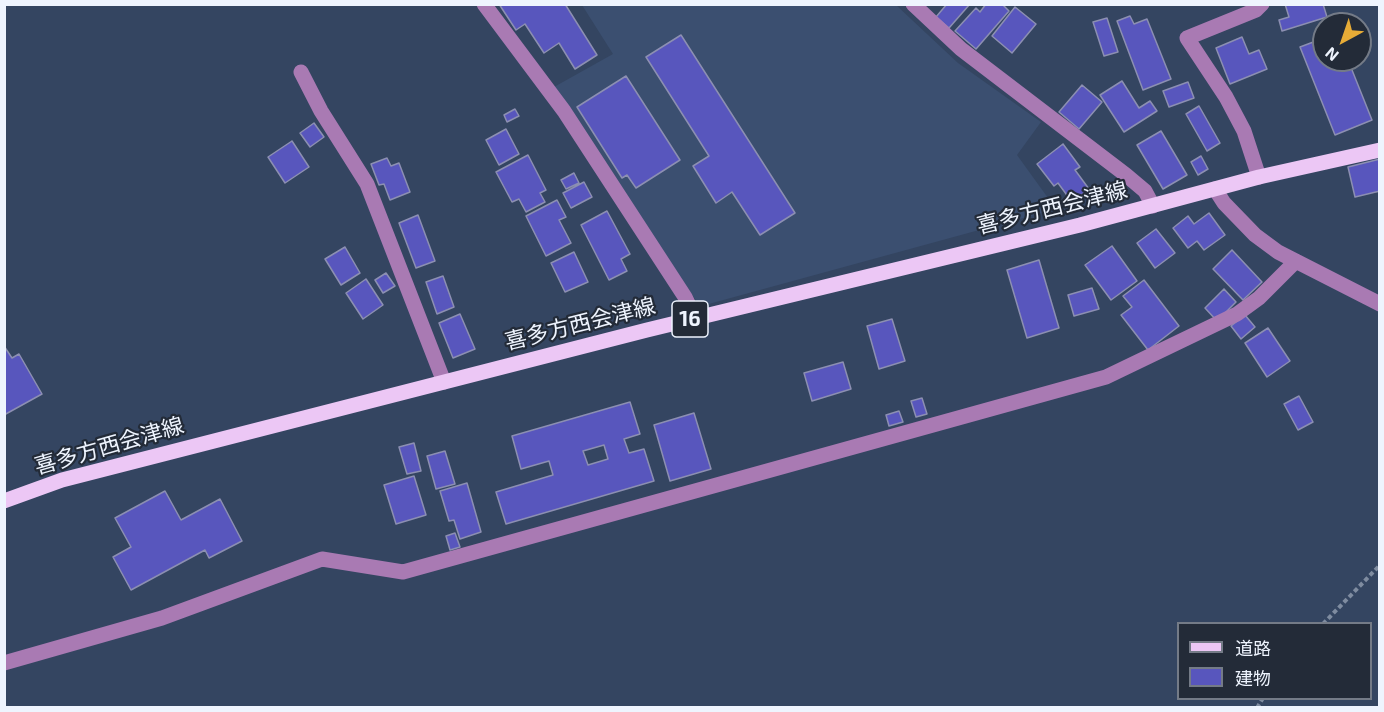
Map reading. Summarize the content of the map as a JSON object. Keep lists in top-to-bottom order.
{
  "streets": {
    "main road": ["喜多方西会津線", "16"]
  },
  "legend": ["道路", "建物"],
  "north": "bottom left"
}
